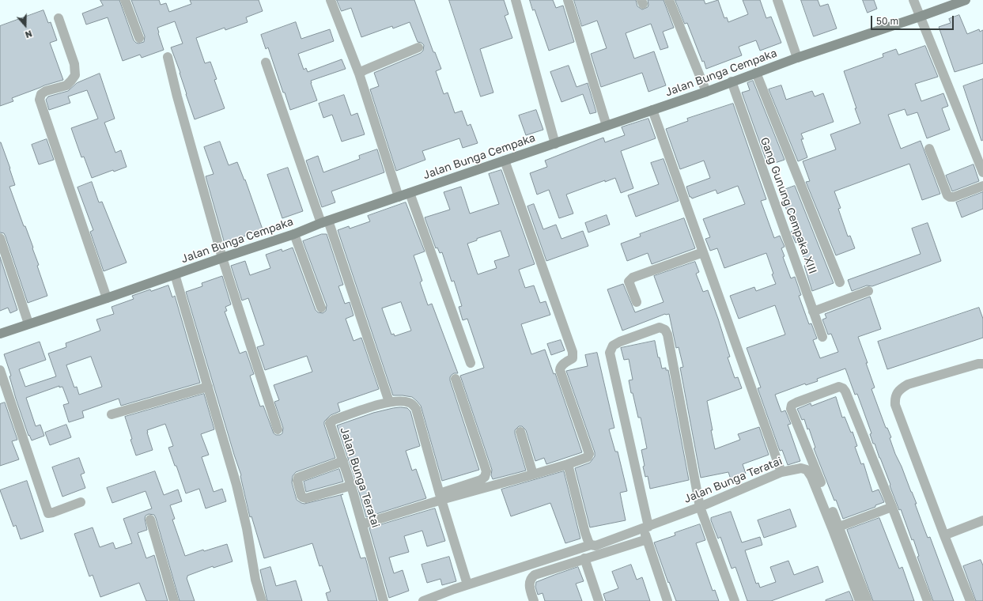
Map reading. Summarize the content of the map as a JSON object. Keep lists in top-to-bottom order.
{
  "streets": {
    "street": ["Jalan Bunga Cempaka", "Gang Gunung Cempaka XIII", "Jalan Bunga Teratai"]
  },
  "crossings": [
    ["Jalan Bunga Cempaka", "Gang Gunung Cempaka XIII"]
  ],
  "scale_bar": "50 m",
  "north": "bottom"
}
